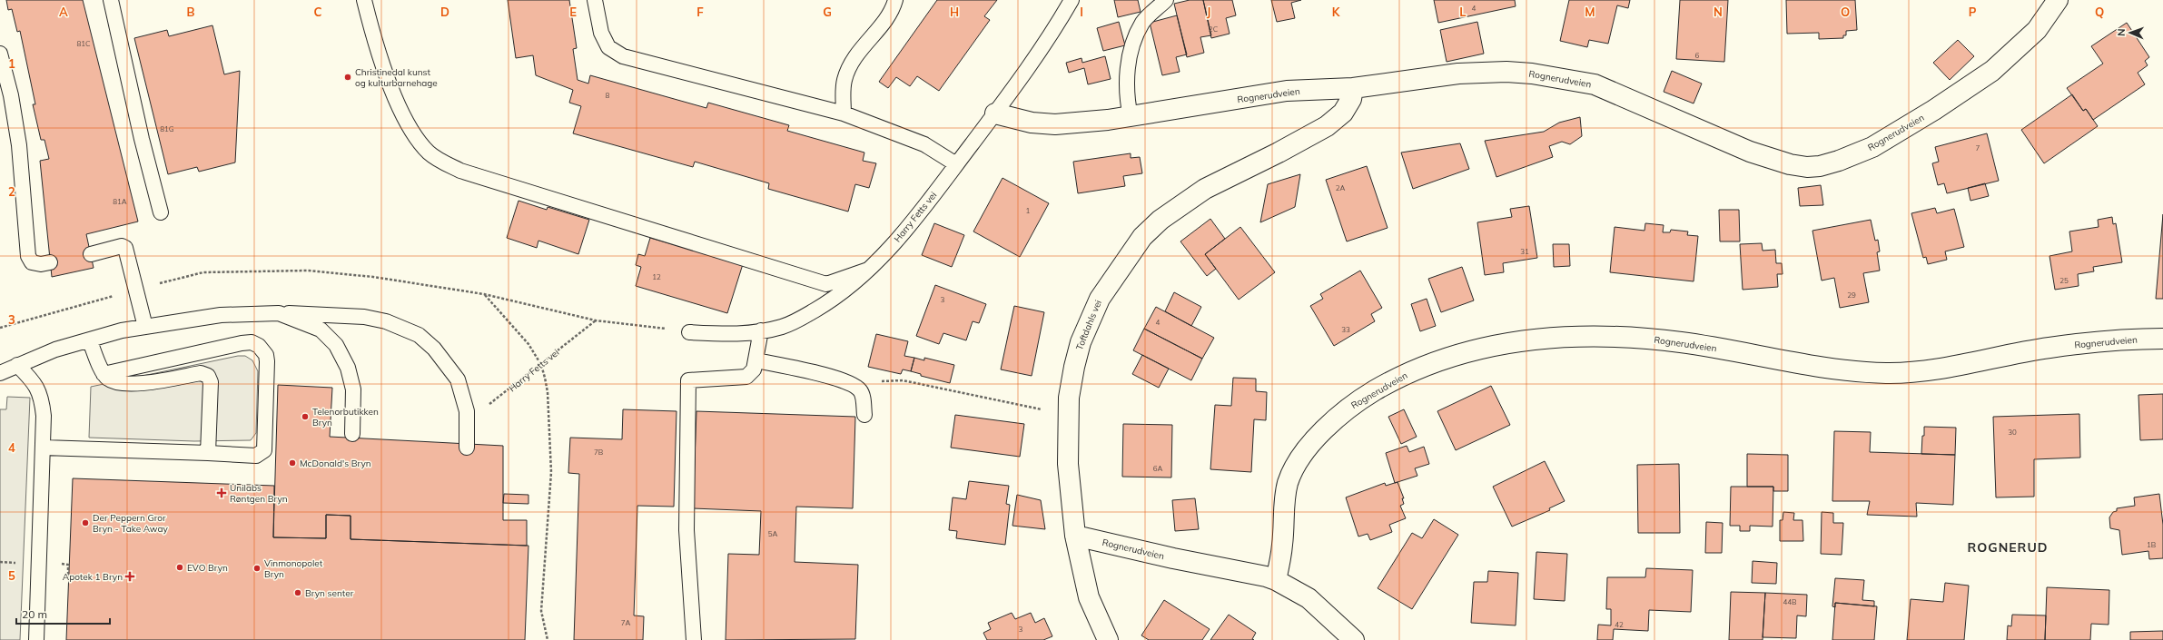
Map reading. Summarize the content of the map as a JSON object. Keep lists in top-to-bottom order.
{
  "streets": {
    "street": ["Rognerudveien", "Toftdahls vei"],
    "lane": ["Harry Fetts vei"]
  },
  "crossings": [
    ["Rognerudveien", "Harry Fetts vei"],
    ["Rognerudveien", "Toftdahls vei"]
  ],
  "districts": ["ROGNERUD"],
  "places": {
    "other": [
      "Christinedal kunst og kulturbarnehage",
      "Telenorbutikken Bryn",
      "McDonald's Bryn",
      "Der Peppern Gror Bryn - Take Away",
      "EVO Bryn",
      "Vinmonopolet Bryn",
      "Bryn senter"
    ],
    "health": ["Unilabs Røntgen Bryn", "Apotek 1 Bryn"]
  },
  "house_numbers": [
    "4",
    "2C",
    "81C",
    "6",
    "8",
    "81G",
    "7",
    "2A",
    "81A",
    "1",
    "31",
    "12",
    "25",
    "29",
    "3",
    "4",
    "33",
    "30",
    "7B",
    "6A",
    "5A",
    "1B",
    "44B",
    "7A",
    "42",
    "3"
  ],
  "scale_bar": "20 m",
  "north": "left",
  "grid": {
    "columns": [
      "A",
      "B",
      "C",
      "D",
      "E",
      "F",
      "G",
      "H",
      "I",
      "J",
      "K",
      "L",
      "M",
      "N",
      "O",
      "P",
      "Q"
    ],
    "rows": [
      "1",
      "2",
      "3",
      "4",
      "5"
    ]
  }
}
